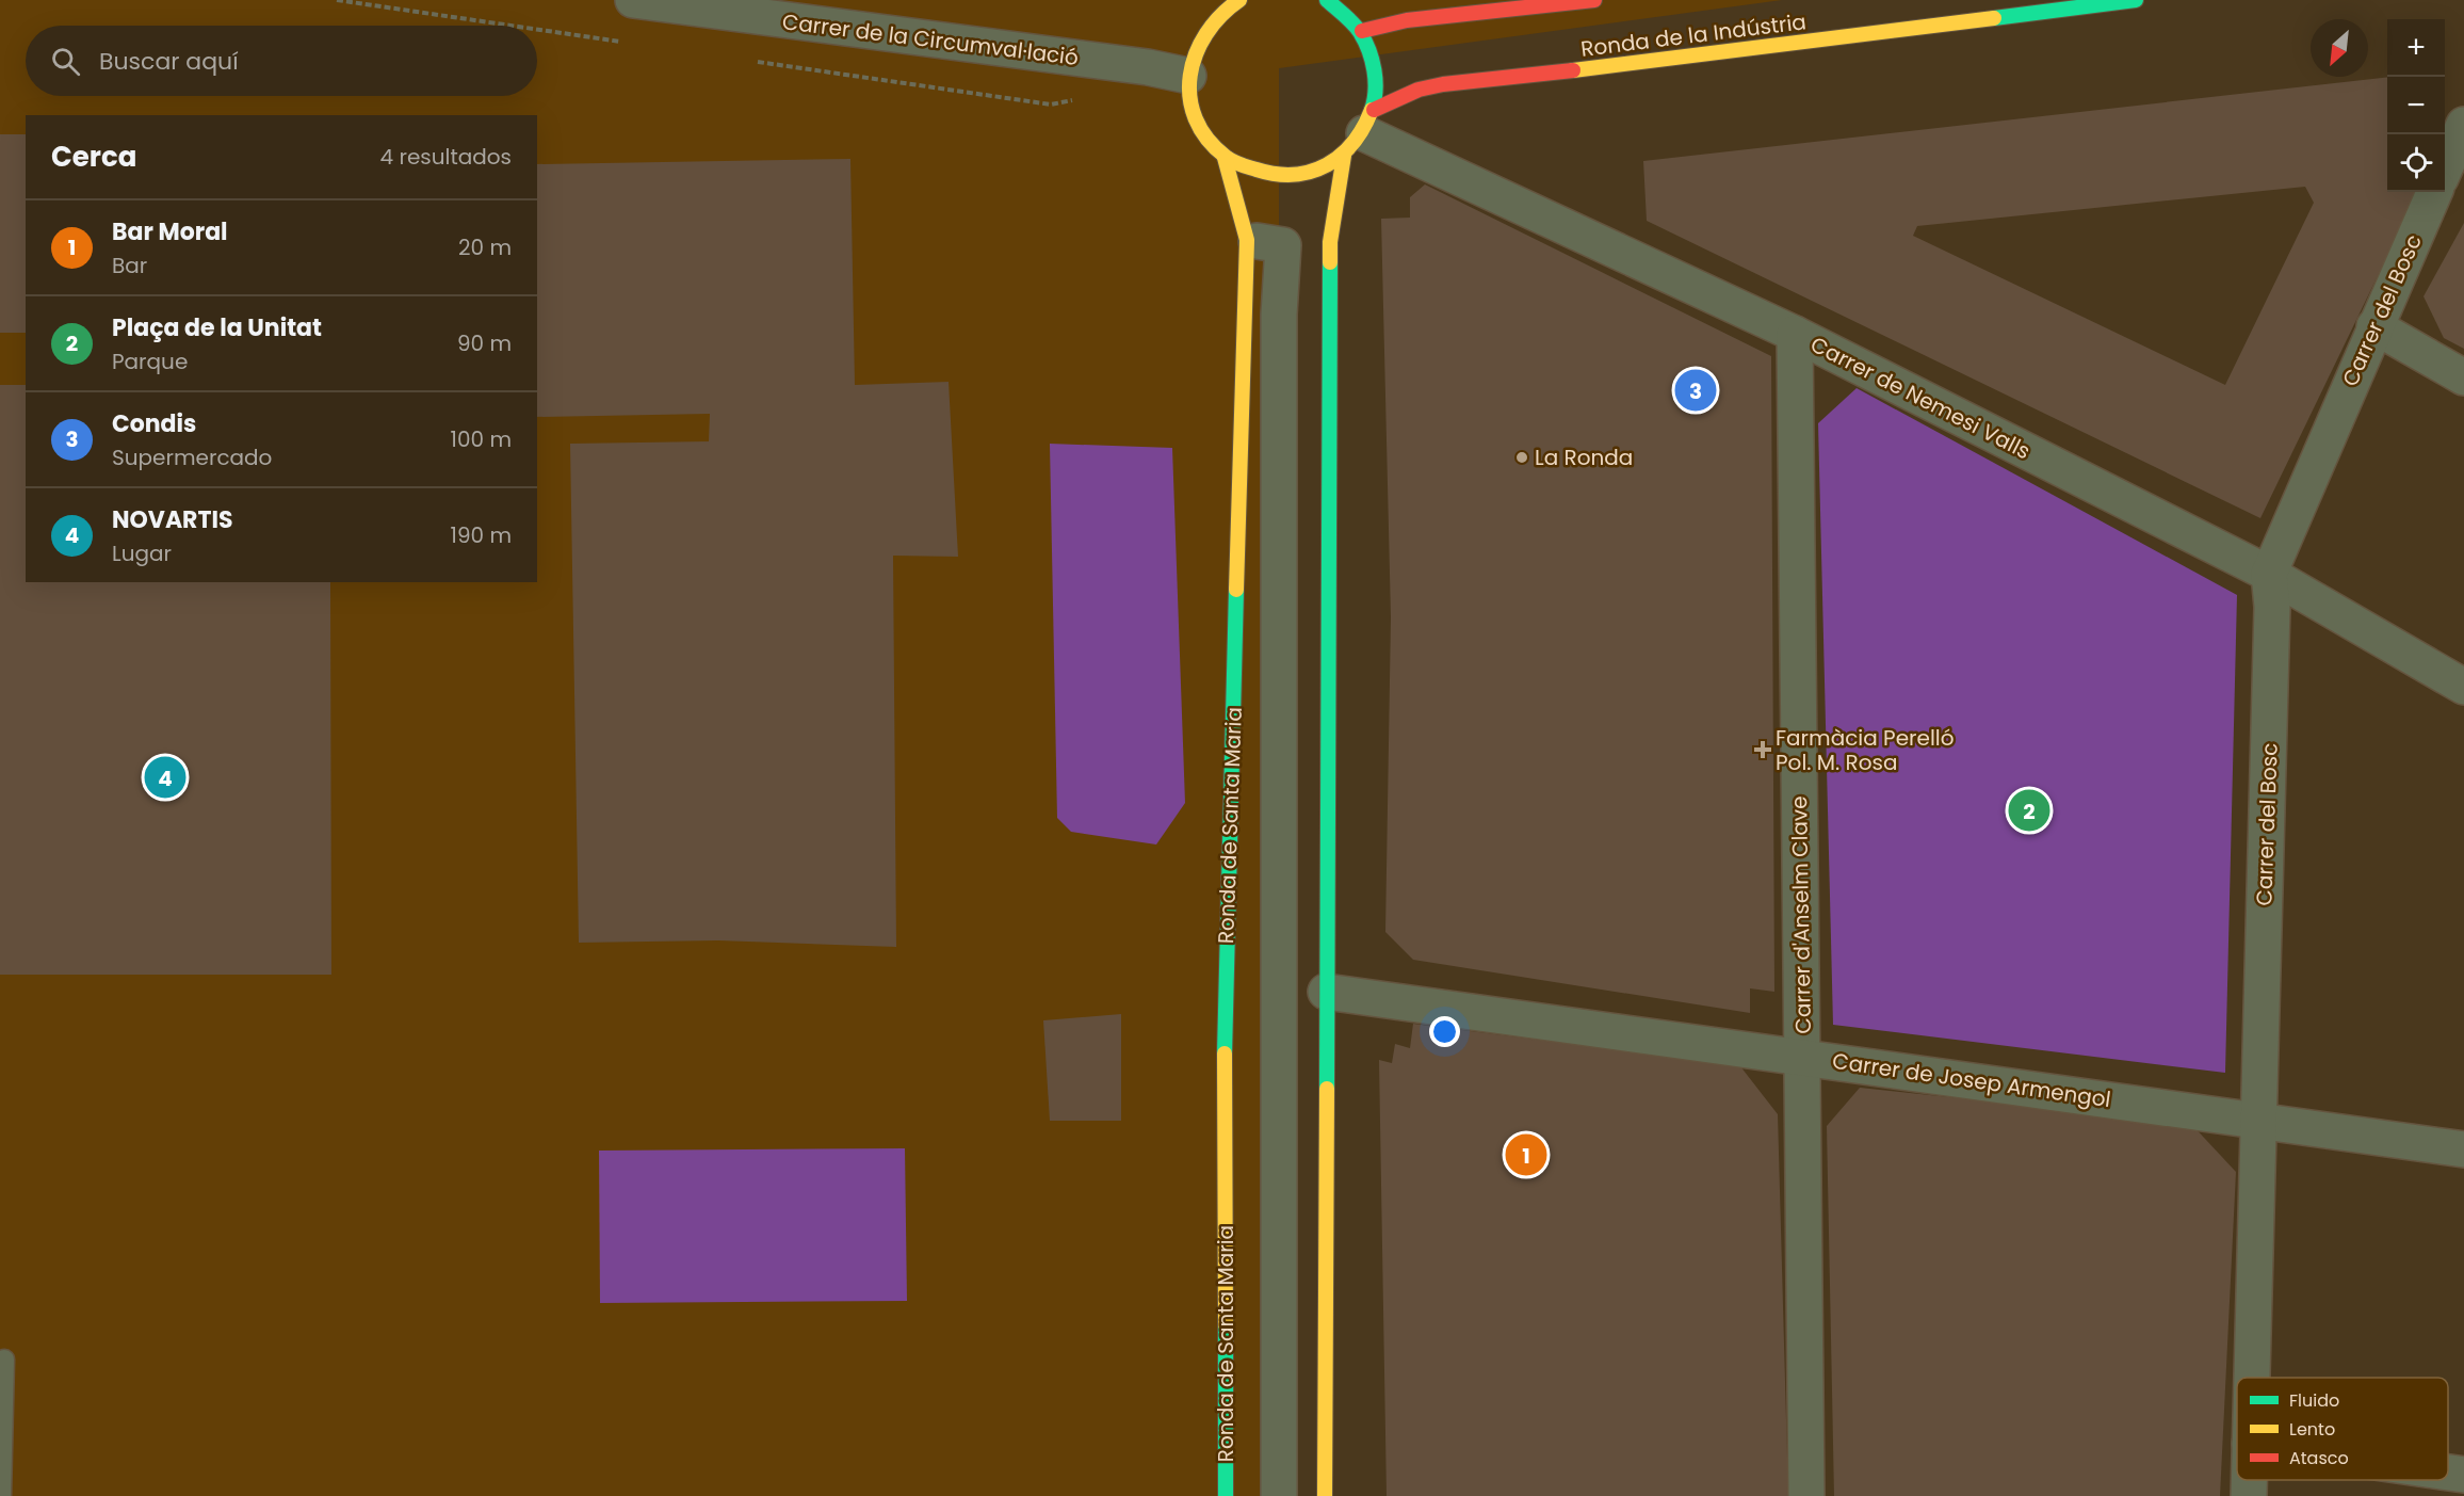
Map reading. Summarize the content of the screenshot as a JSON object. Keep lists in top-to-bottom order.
{
  "streets": {
    "street": [
      "Ronda de la Indústria",
      "Carrer de la Circumval·lació",
      "Carrer del Bosc",
      "Carrer de Nemesi Valls",
      "Ronda de Santa Maria",
      "Carrer d'Anselm Clave",
      "Carrer de Josep Armengol"
    ]
  },
  "crossings": [
    ["Ronda de la Indústria", "Carrer de Nemesi Valls"],
    ["Ronda de la Indústria", "Ronda de Santa Maria"],
    ["Carrer del Bosc", "Carrer de Nemesi Valls"],
    ["Carrer del Bosc", "Carrer de Josep Armengol"],
    ["Carrer de Nemesi Valls", "Carrer d'Anselm Clave"],
    ["Carrer d'Anselm Clave", "Carrer de Josep Armengol"]
  ],
  "places": {
    "other": ["La Ronda"],
    "health": ["Farmàcia Perelló Pol. M. Rosa"]
  },
  "legend": ["Fluido", "Lento", "Atasco"],
  "north": "bottom left",
  "page": {
    "map_buttons": ["+", "−"],
    "search": "Buscar aquí",
    "heading": ["Cerca", "4 resultados"],
    "list": [
      {
        "mark": "1",
        "name": "Bar Moral",
        "note": "Bar",
        "value": "20 m"
      },
      {
        "mark": "2",
        "name": "Plaça de la Unitat",
        "note": "Parque",
        "value": "90 m"
      },
      {
        "mark": "3",
        "name": "Condis",
        "note": "Supermercado",
        "value": "100 m"
      },
      {
        "mark": "4",
        "name": "NOVARTIS",
        "note": "Lugar",
        "value": "190 m"
      }
    ],
    "pins": [
      "3",
      "4",
      "2",
      "1"
    ]
  }
}
